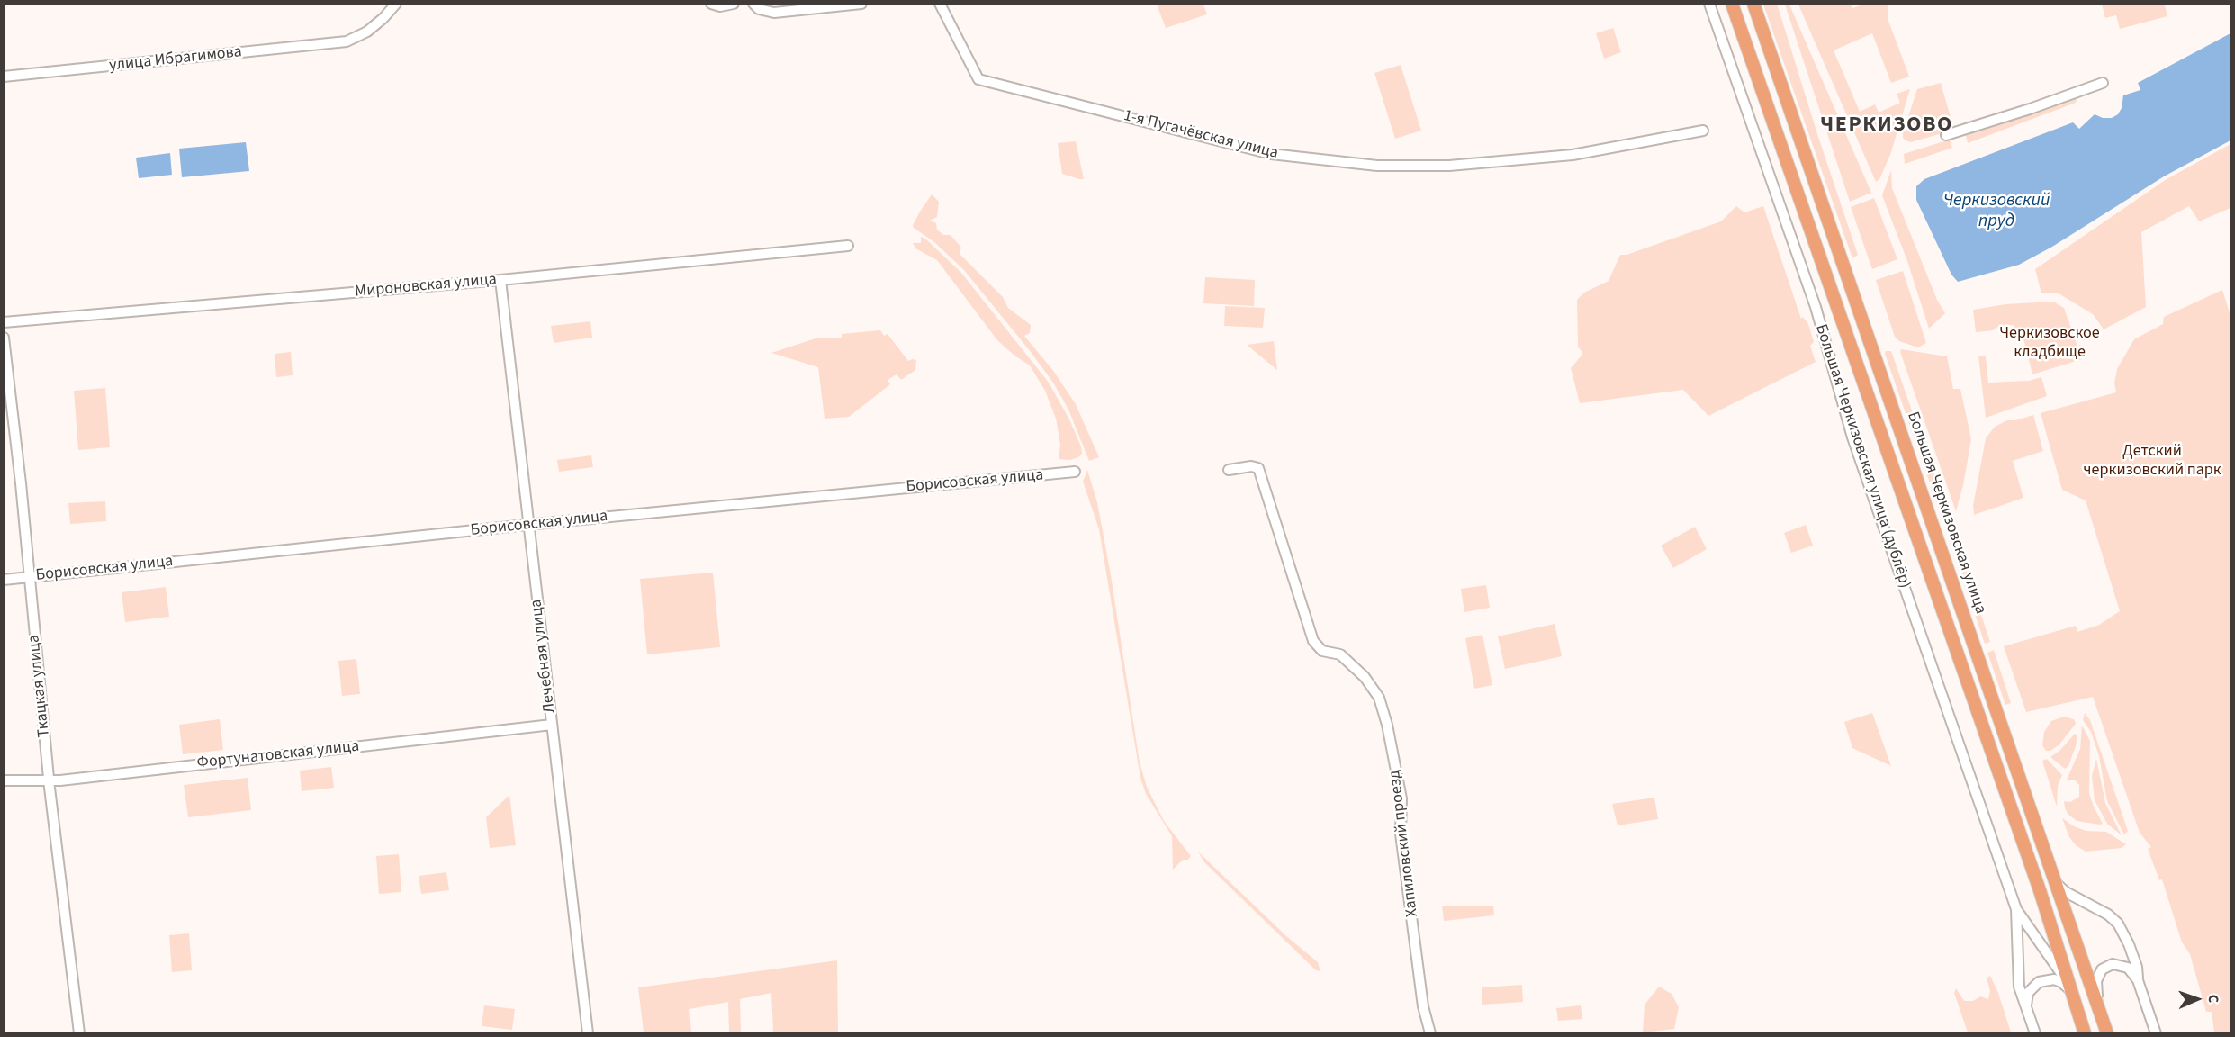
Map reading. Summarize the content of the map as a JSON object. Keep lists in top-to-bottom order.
{
  "streets": {
    "main road": ["Большая Черкизовская улица"],
    "street": [
      "улица Ибрагимова",
      "1-я Пугачёвская улица",
      "Мироновская улица",
      "Большая Черкизовская улица (дублёр)",
      "Борисовская улица",
      "Лечебная улица",
      "Ткацкая улица",
      "Фортунатовская улица",
      "Хапиловский проезд"
    ]
  },
  "crossings": [
    ["Мироновская улица", "Лечебная улица"],
    ["Борисовская улица", "Лечебная улица"],
    ["Борисовская улица", "Ткацкая улица"],
    ["Лечебная улица", "Фортунатовская улица"],
    ["Ткацкая улица", "Фортунатовская улица"]
  ],
  "districts": ["ЧЕРКИЗОВО"],
  "water": ["Черкизовский пруд"],
  "parks": ["Черкизовское кладбище", "Детский черкизовский парк"],
  "north": "right"
}
